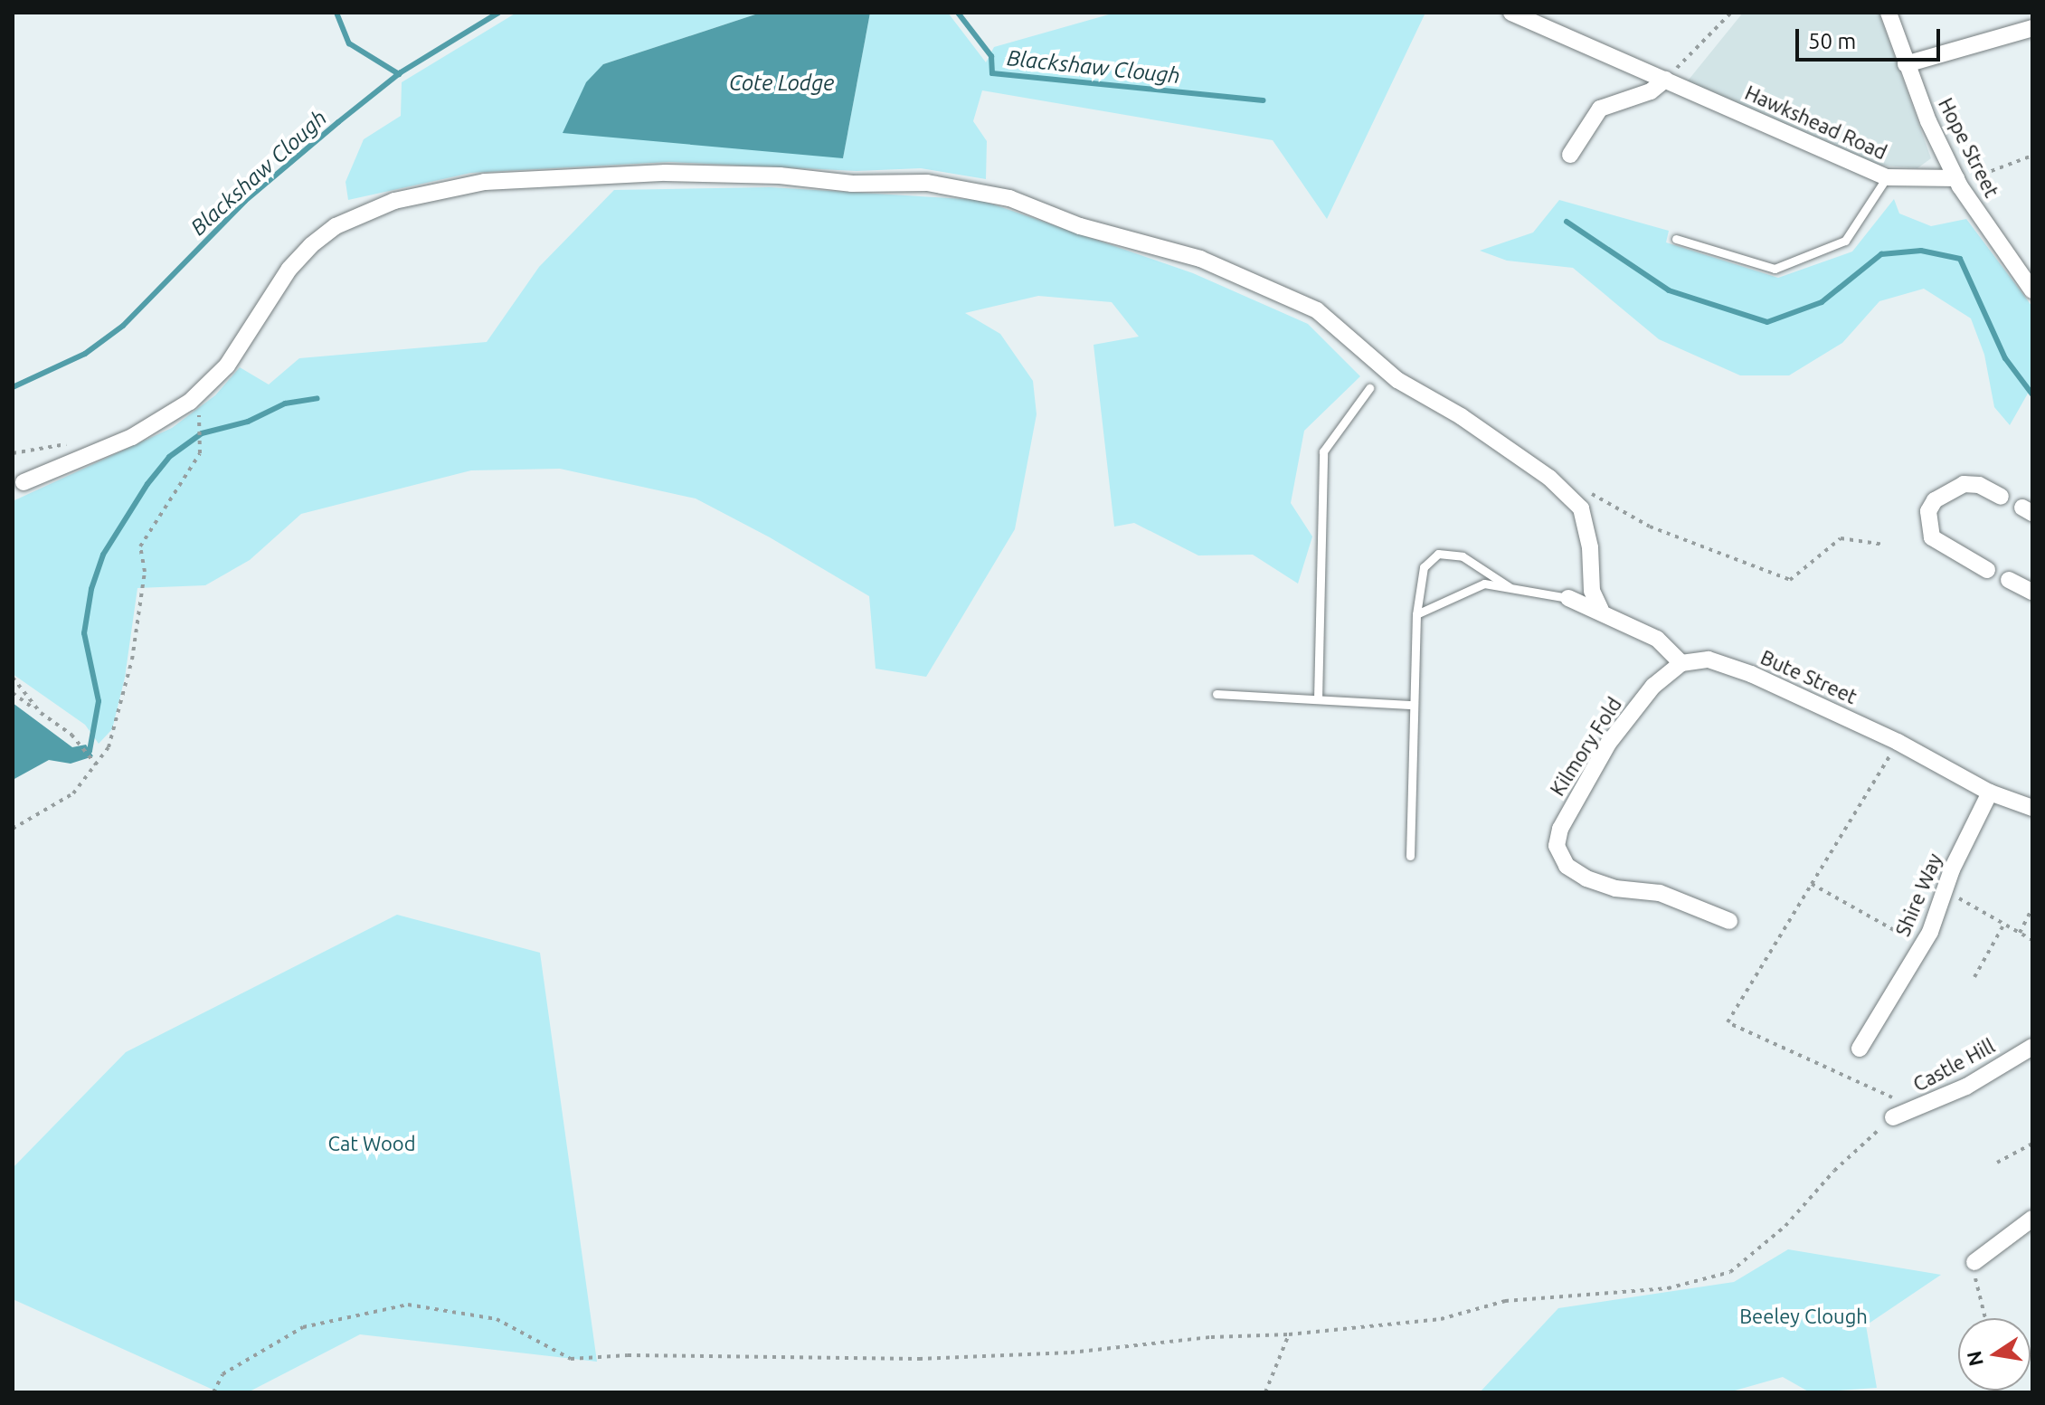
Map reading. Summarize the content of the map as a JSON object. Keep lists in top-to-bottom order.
{
  "streets": {
    "street": [
      "Hawkshead Road",
      "Hope Street",
      "Bute Street",
      "Kilmory Fold",
      "Shire Way",
      "Castle Hill"
    ]
  },
  "crossings": [
    ["Hawkshead Road", "Hope Street"],
    ["Bute Street", "Kilmory Fold"],
    ["Bute Street", "Shire Way"]
  ],
  "water": ["Blackshaw Clough", "Cote Lodge"],
  "parks": ["Cat Wood", "Beeley Clough"],
  "scale_bar": "50 m",
  "north": "left"
}
